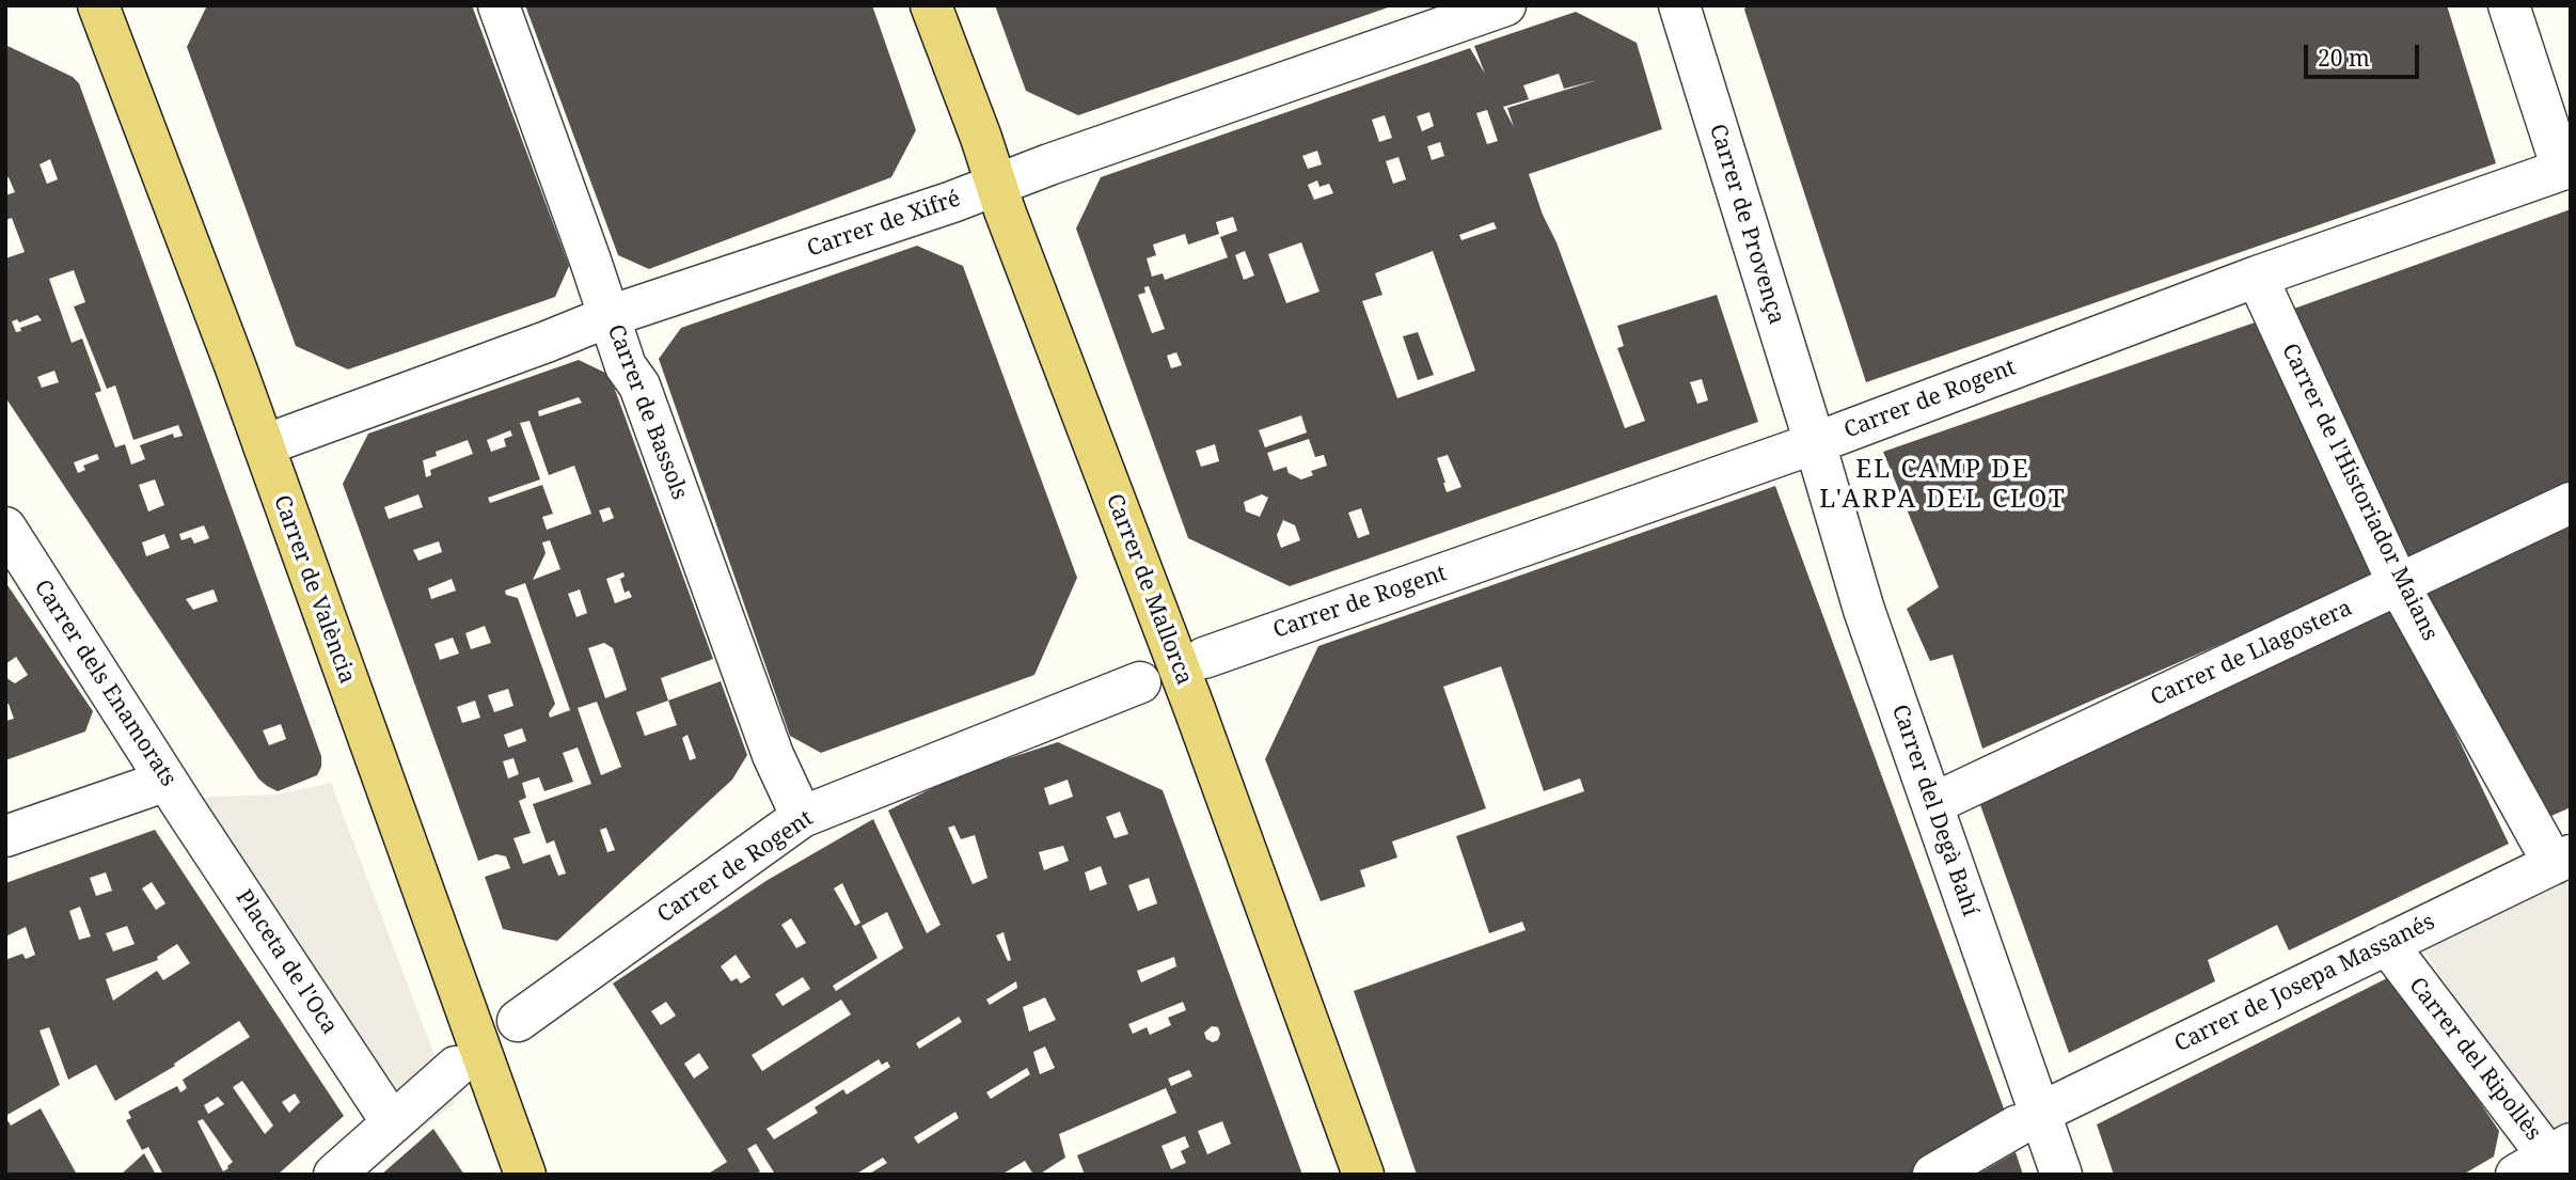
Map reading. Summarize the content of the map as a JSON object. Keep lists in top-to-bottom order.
{
  "streets": {
    "main road": ["Carrer de València", "Carrer de Mallorca"],
    "street": [
      "Carrer de Xifré",
      "Carrer de Provença",
      "Carrer de Rogent",
      "Carrer de Bassols",
      "Carrer de l'Historiador Maians",
      "Carrer de Llagostera",
      "Carrer dels Enamorats",
      "Carrer del Degà Bahí",
      "Placeta de l'Oca",
      "Carrer de Josepa Massanés",
      "Carrer del Ripollès"
    ]
  },
  "crossings": [
    ["Carrer de Xifré", "Carrer de Bassols"],
    ["Carrer de Xifré", "Carrer de València"],
    ["Carrer de Xifré", "Carrer de Mallorca"],
    ["Carrer de Provença", "Carrer de Rogent"],
    ["Carrer de Provença", "Carrer del Degà Bahí"],
    ["Carrer de Rogent", "Carrer de Bassols"],
    ["Carrer de Rogent", "Carrer de l'Historiador Maians"],
    ["Carrer de Rogent", "Carrer del Degà Bahí"],
    ["Carrer de l'Historiador Maians", "Carrer de Llagostera"],
    ["Carrer de l'Historiador Maians", "Carrer de Josepa Massanés"],
    ["Carrer de Llagostera", "Carrer del Degà Bahí"],
    ["Carrer dels Enamorats", "Placeta de l'Oca"],
    ["Carrer del Degà Bahí", "Carrer de Josepa Massanés"],
    ["Carrer de Josepa Massanés", "Carrer del Ripollès"]
  ],
  "districts": ["EL CAMP DE L'ARPA DEL CLOT"],
  "scale_bar": "20 m"
}
